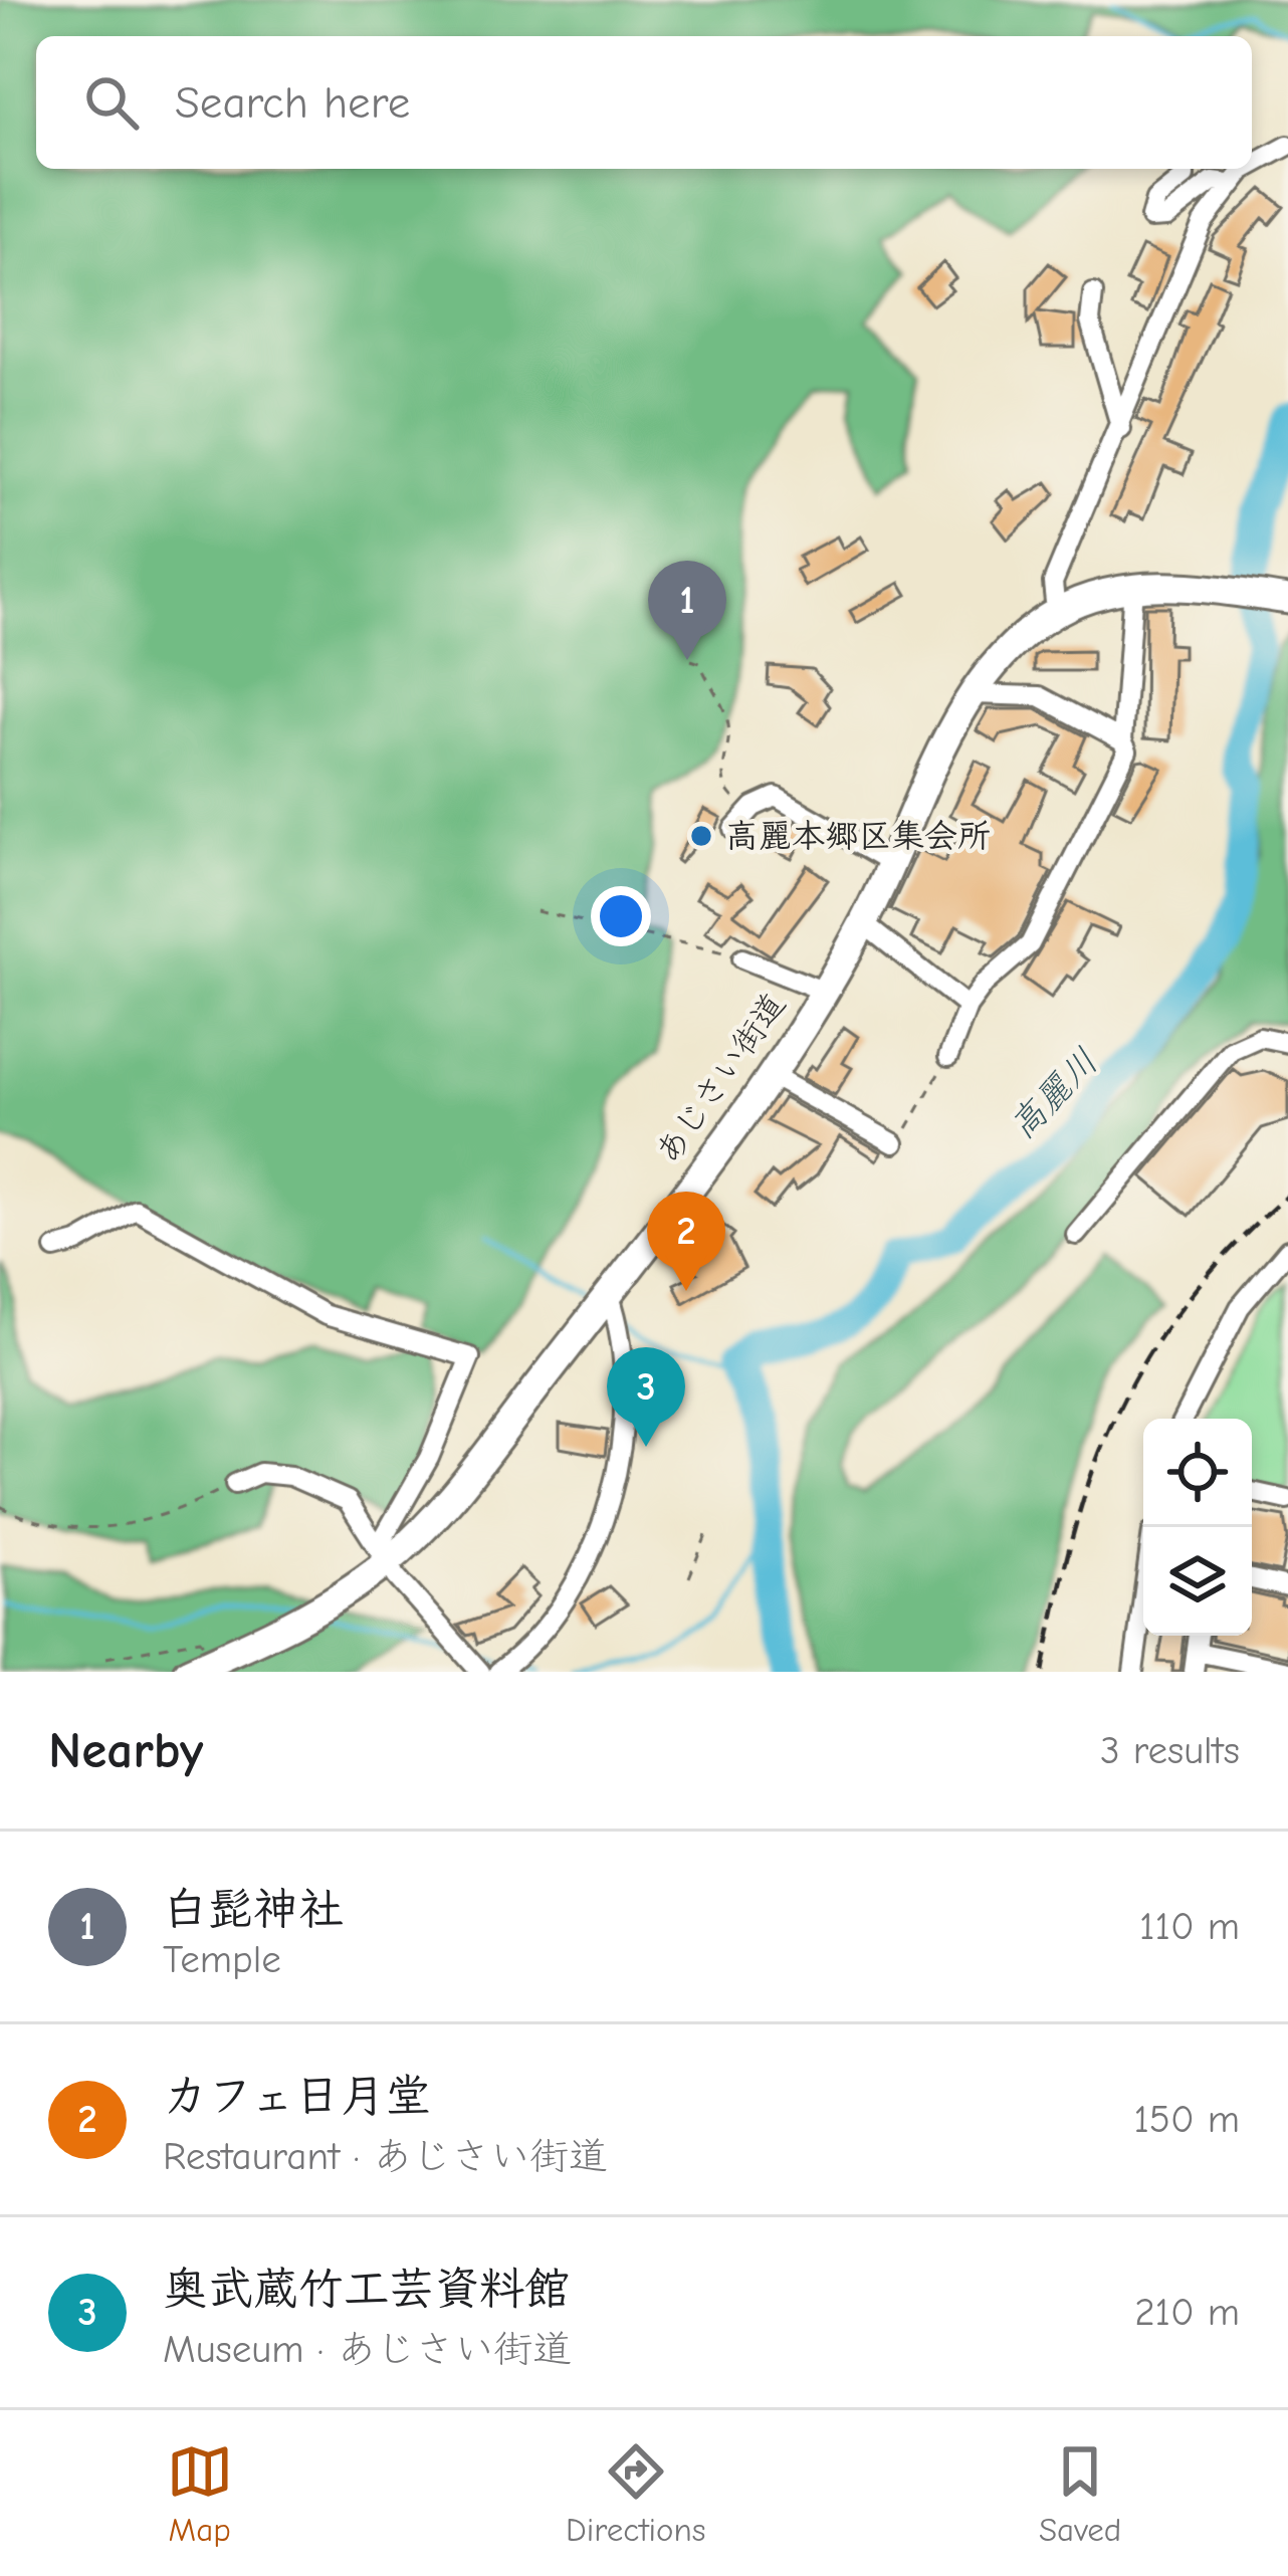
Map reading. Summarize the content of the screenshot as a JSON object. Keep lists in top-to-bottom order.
{
  "streets": {
    "highway": ["あじさい街道"]
  },
  "water": ["高麗川"],
  "places": ["高麗本郷区集会所"],
  "page": {
    "search": "Search here",
    "pins": ["1", "2", "3"],
    "heading": ["Nearby", "3 results"],
    "list": [
      {
        "mark": "1",
        "name": "白髭神社",
        "note": "Temple",
        "value": "110 m"
      },
      {
        "mark": "2",
        "name": "カフェ日月堂",
        "note": "Restaurant · あじさい街道",
        "value": "150 m"
      },
      {
        "mark": "3",
        "name": "奥武蔵竹工芸資料館",
        "note": "Museum · あじさい街道",
        "value": "210 m"
      }
    ],
    "nav": ["Map", "Directions", "Saved"]
  }
}
